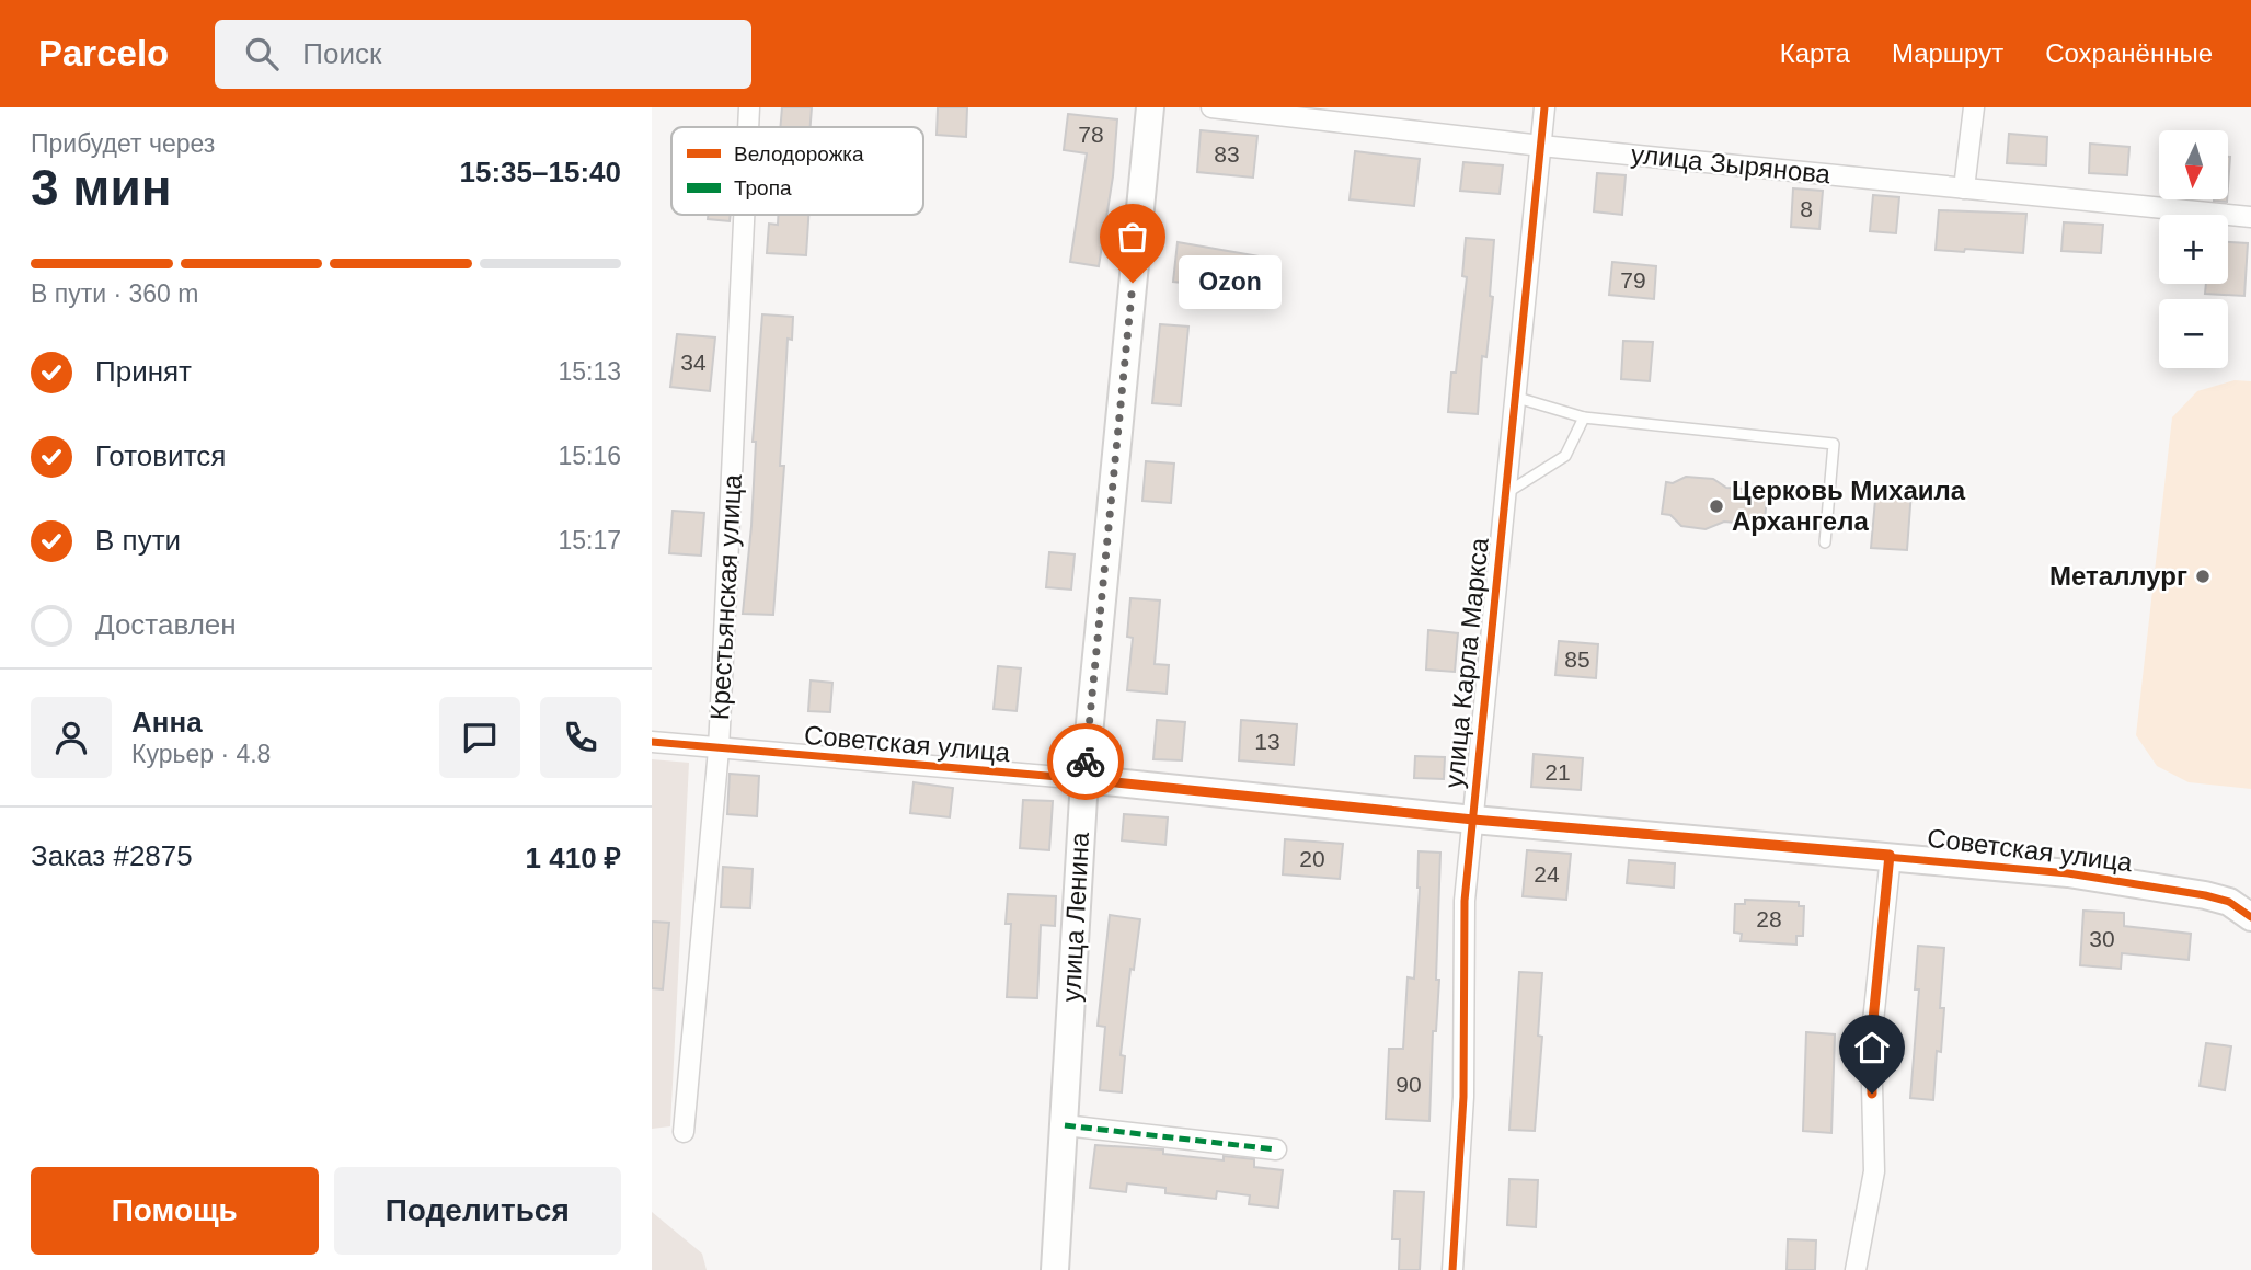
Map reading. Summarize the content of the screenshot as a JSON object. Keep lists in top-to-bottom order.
{
  "streets": {
    "main road": ["Советская улица", "улица Ленина"],
    "street": ["улица Зырянова", "Крестьянская улица", "улица Карла Маркса"]
  },
  "crossings": [
    ["улица Зырянова", "улица Карла Маркса"],
    ["Крестьянская улица", "Советская улица"],
    ["улица Карла Маркса", "Советская улица"],
    ["Советская улица", "улица Ленина"]
  ],
  "places": ["Ozon", "Церковь Михаила Архангела", "Металлург"],
  "house_numbers": [
    "78",
    "83",
    "8",
    "79",
    "34",
    "85",
    "13",
    "21",
    "20",
    "24",
    "28",
    "30",
    "90"
  ],
  "legend": ["Велодорожка", "Тропа"],
  "north": "bottom",
  "page": {
    "header": "Parcelo",
    "search": "Поиск",
    "nav": ["Карта", "Маршрут", "Сохранённые"],
    "heading": ["3 мин", "Прибудет через", "15:35–15:40"],
    "panel": [
      "Анна",
      "Курьер · 4.8",
      "Заказ #2875",
      "1 410 ₽"
    ],
    "map_buttons": ["+", "−"],
    "bar": "В пути · 360 m",
    "bubble": "Ozon",
    "list": [
      ["Принят", "15:13"],
      ["Готовится", "15:16"],
      ["В пути", "15:17"],
      "Доставлен"
    ],
    "buttons": ["Помощь", "Поделиться"]
  }
}
